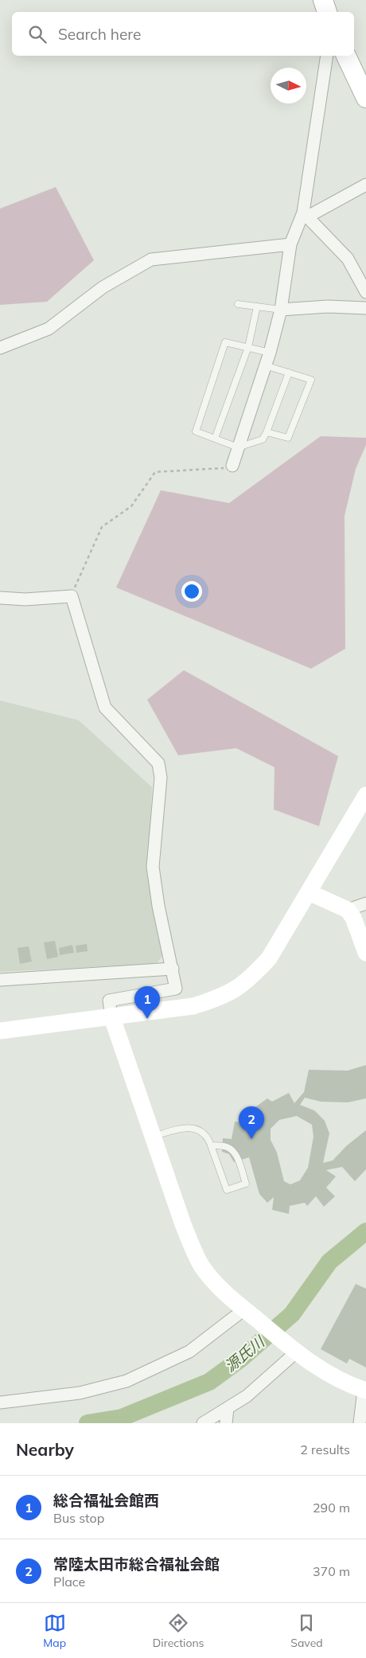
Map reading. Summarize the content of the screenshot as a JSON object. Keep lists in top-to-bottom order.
{
  "water": ["源氏川"],
  "north": "right",
  "page": {
    "search": "Search here",
    "pins": ["1", "2"],
    "heading": ["Nearby", "2 results"],
    "list": [
      {
        "mark": "1",
        "name": "総合福祉会館西",
        "note": "Bus stop",
        "value": "290 m"
      },
      {
        "mark": "2",
        "name": "常陸太田市総合福祉会館",
        "note": "Place",
        "value": "370 m"
      }
    ],
    "nav": ["Map", "Directions", "Saved"]
  }
}
